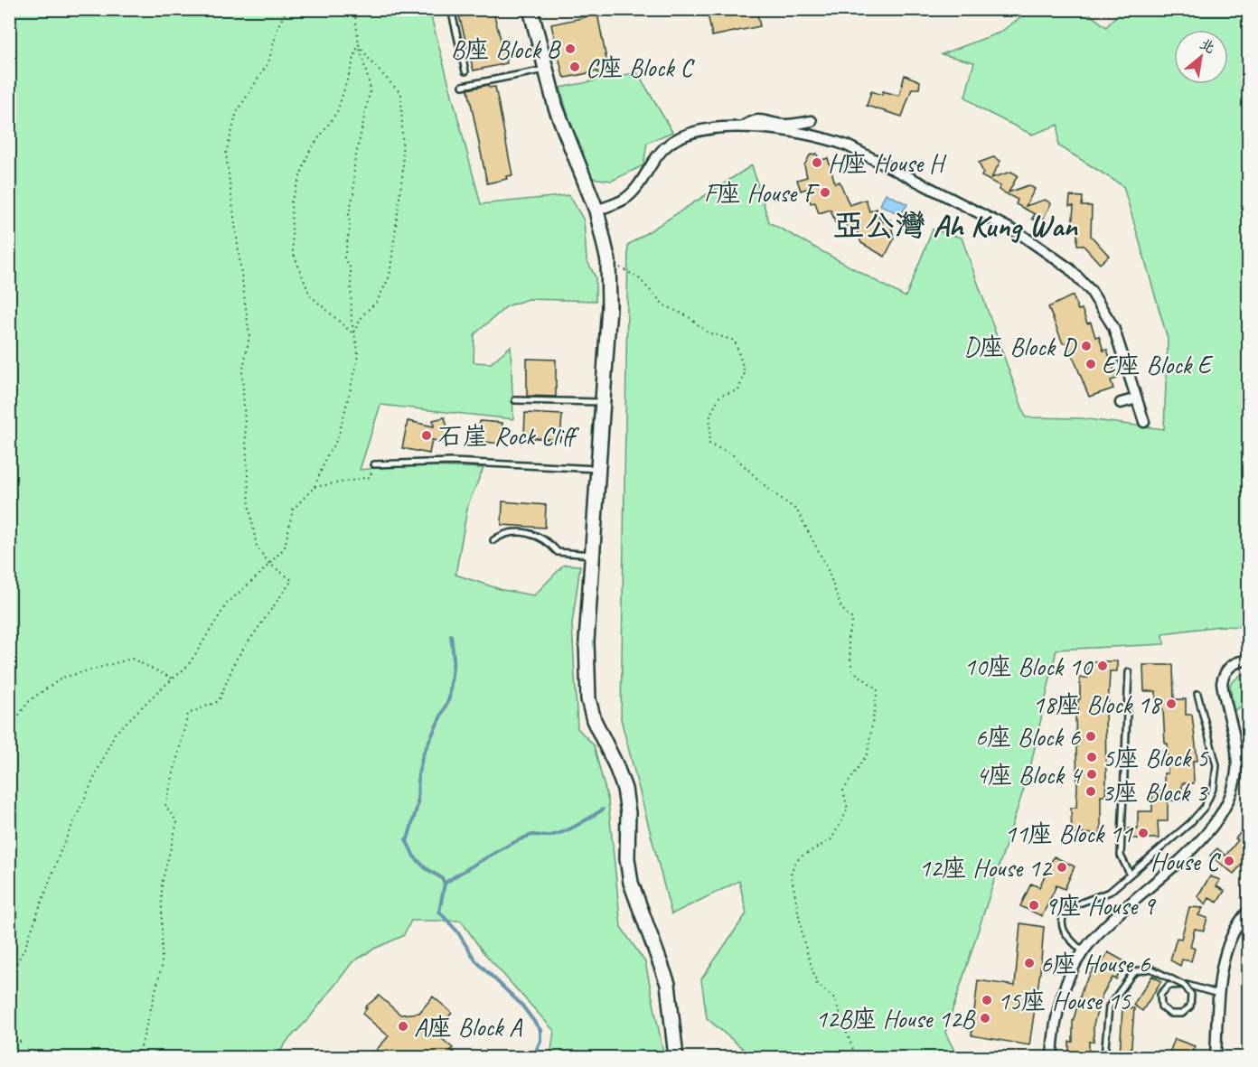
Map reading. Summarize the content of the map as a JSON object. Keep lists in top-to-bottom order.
{
  "districts": ["亞公灣 Ah Kung Wan"],
  "places": [
    "B座 Block B",
    "C座 Block C",
    "H座 House H",
    "F座 House F",
    "D座 Block D",
    "E座 Block E",
    "石崖 Rock Cliff",
    "10座 Block 10",
    "18座 Block 18",
    "6座 Block 6",
    "5座 Block 5",
    "4座 Block 4",
    "3座 Block 3",
    "11座 Block 11",
    "House C",
    "12座 House 12",
    "9座 House 9",
    "6座 House 6",
    "15座 House 15",
    "12B座 House 12B",
    "A座 Block A"
  ],
  "north": "top right"
}
